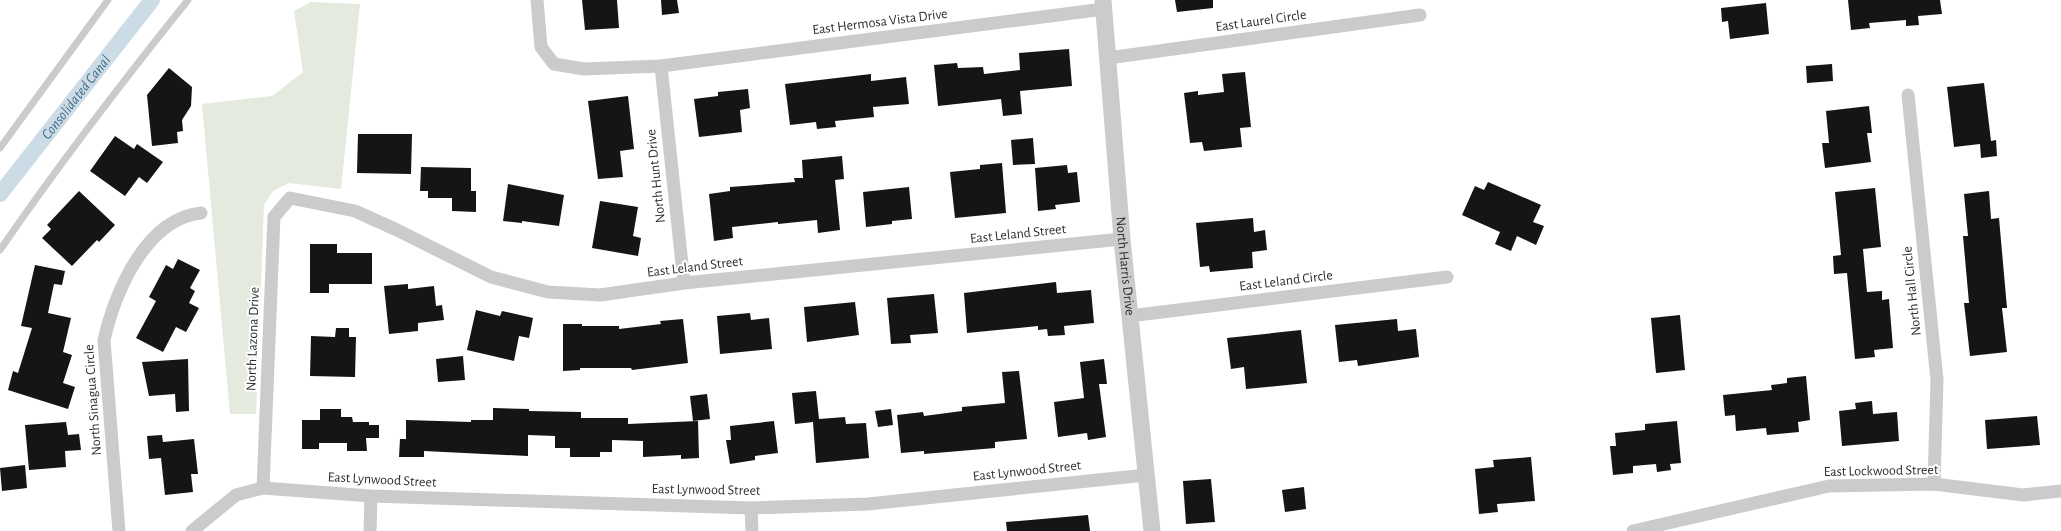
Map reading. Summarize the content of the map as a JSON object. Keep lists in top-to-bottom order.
{
  "streets": {
    "street": [
      "East Laurel Circle",
      "East Hermosa Vista Drive",
      "North Hunt Drive",
      "East Leland Street",
      "North Harris Drive",
      "East Leland Circle",
      "North Hall Circle",
      "North Lazona Drive",
      "North Sinagua Circle",
      "East Lynwood Street",
      "East Lockwood Street"
    ]
  },
  "crossings": [
    ["East Laurel Circle", "North Harris Drive"],
    ["East Hermosa Vista Drive", "North Hunt Drive"],
    ["East Hermosa Vista Drive", "North Harris Drive"],
    ["North Hunt Drive", "East Leland Street"],
    ["East Leland Street", "North Harris Drive"],
    ["East Leland Street", "North Lazona Drive"],
    ["North Harris Drive", "East Leland Circle"],
    ["North Harris Drive", "East Lynwood Street"],
    ["North Hall Circle", "East Lockwood Street"],
    ["North Lazona Drive", "East Lynwood Street"]
  ],
  "water": ["Consolidated Canal"]
}
